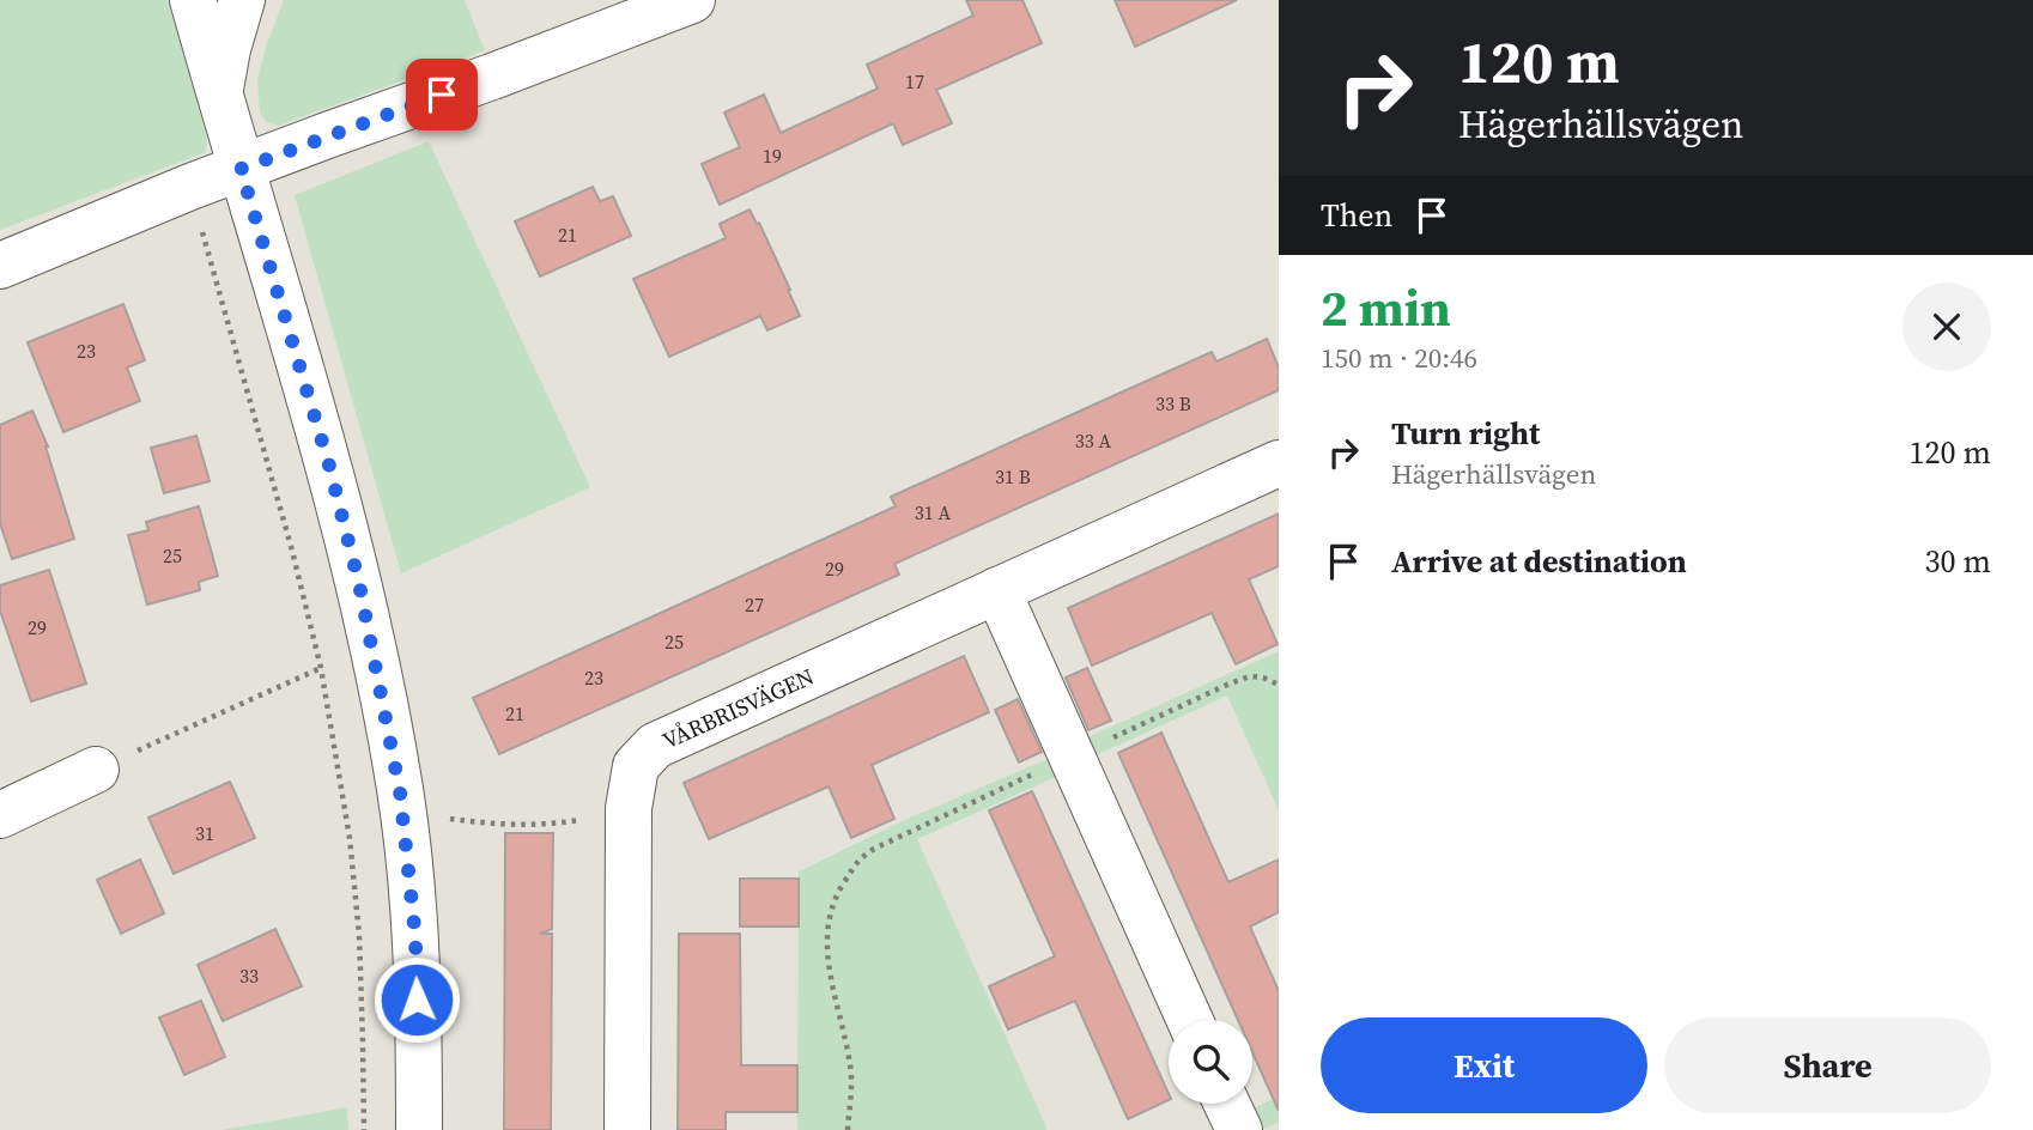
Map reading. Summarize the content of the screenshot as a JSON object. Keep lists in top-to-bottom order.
{
  "streets": {
    "street": ["VÅRBRISVÄGEN"]
  },
  "house_numbers": [
    "17",
    "19",
    "21",
    "23",
    "33 B",
    "33 A",
    "31 B",
    "31 A",
    "25",
    "29",
    "27",
    "29",
    "25",
    "23",
    "21",
    "31",
    "33"
  ],
  "page": {
    "turn": ["120 m", "Hägerhällsvägen"],
    "then": "Then",
    "heading": ["2 min", "150 m · 20:46"],
    "list": [
      {
        "name": "Turn right",
        "note": "Hägerhällsvägen",
        "value": "120 m"
      },
      {
        "name": "Arrive at destination",
        "value": "30 m"
      }
    ],
    "buttons": ["Exit", "Share"]
  }
}
